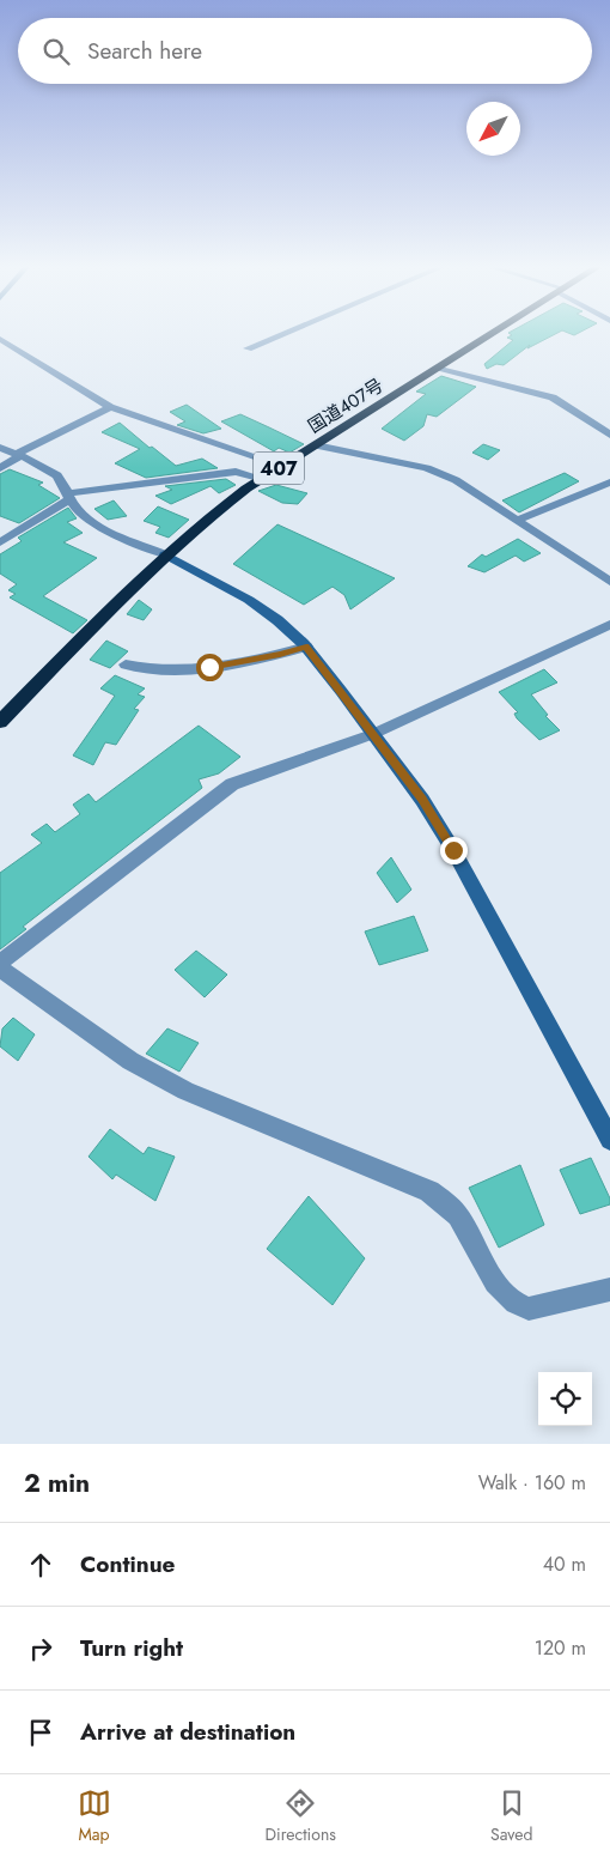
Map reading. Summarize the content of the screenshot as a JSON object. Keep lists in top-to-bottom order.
{
  "streets": {
    "highway": ["国道407号", "407"]
  },
  "north": "bottom left",
  "page": {
    "search": "Search here",
    "heading": ["2 min", "Walk · 160 m"],
    "list": [
      ["Continue", "40 m"],
      ["Turn right", "120 m"],
      "Arrive at destination"
    ],
    "nav": ["Map", "Directions", "Saved"]
  }
}
